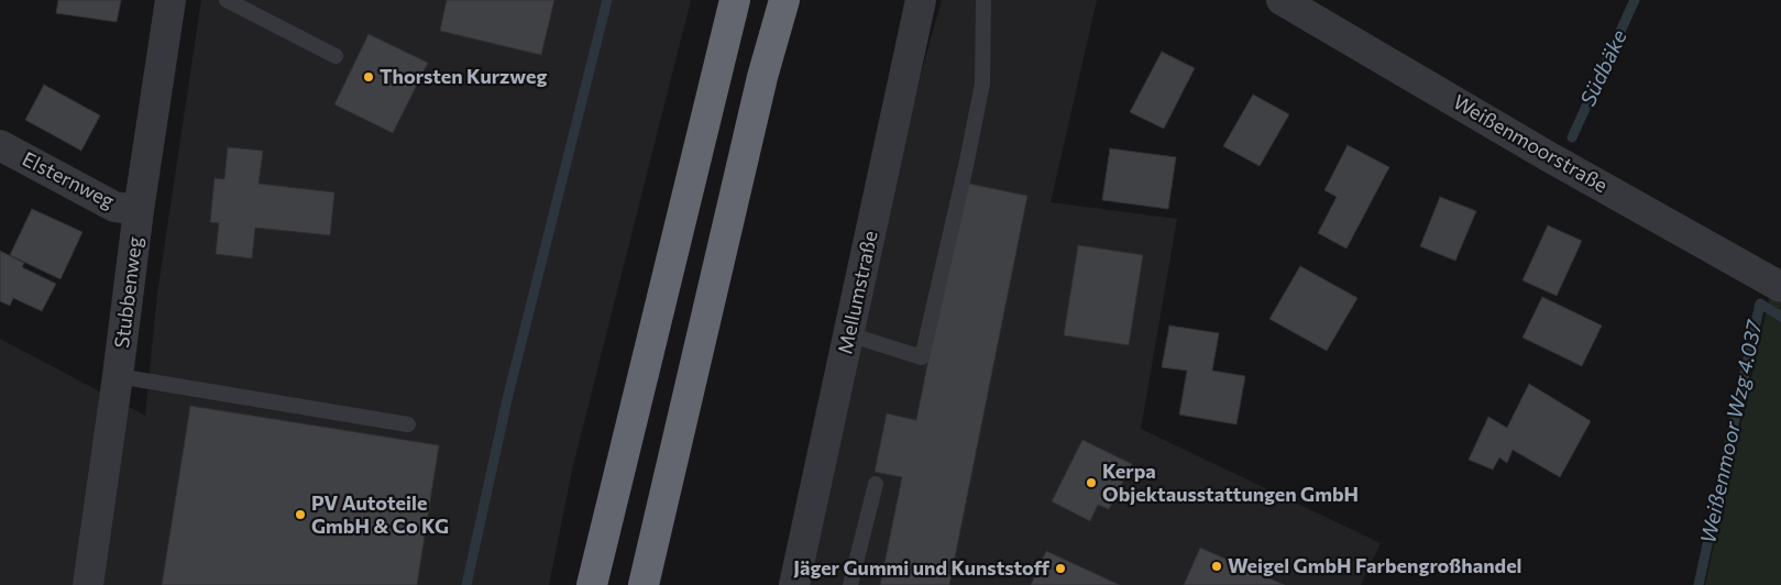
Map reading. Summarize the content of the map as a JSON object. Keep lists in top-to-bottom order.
{
  "streets": {
    "street": [
      "Weißenmoorstraße",
      "Elsternweg",
      "Stubbenweg",
      "Mellumstraße"
    ]
  },
  "crossings": [
    ["Elsternweg", "Stubbenweg"]
  ],
  "water": ["Südbäke", "Weißenmoor Wzg 4.037"],
  "places": [
    "Thorsten Kurzweg",
    "Kerpa Objektausstattungen GmbH",
    "PV Autoteile GmbH & Co KG",
    "Weigel GmbH Farbengroßhandel",
    "Jäger Gummi und Kunststoff"
  ]
}
